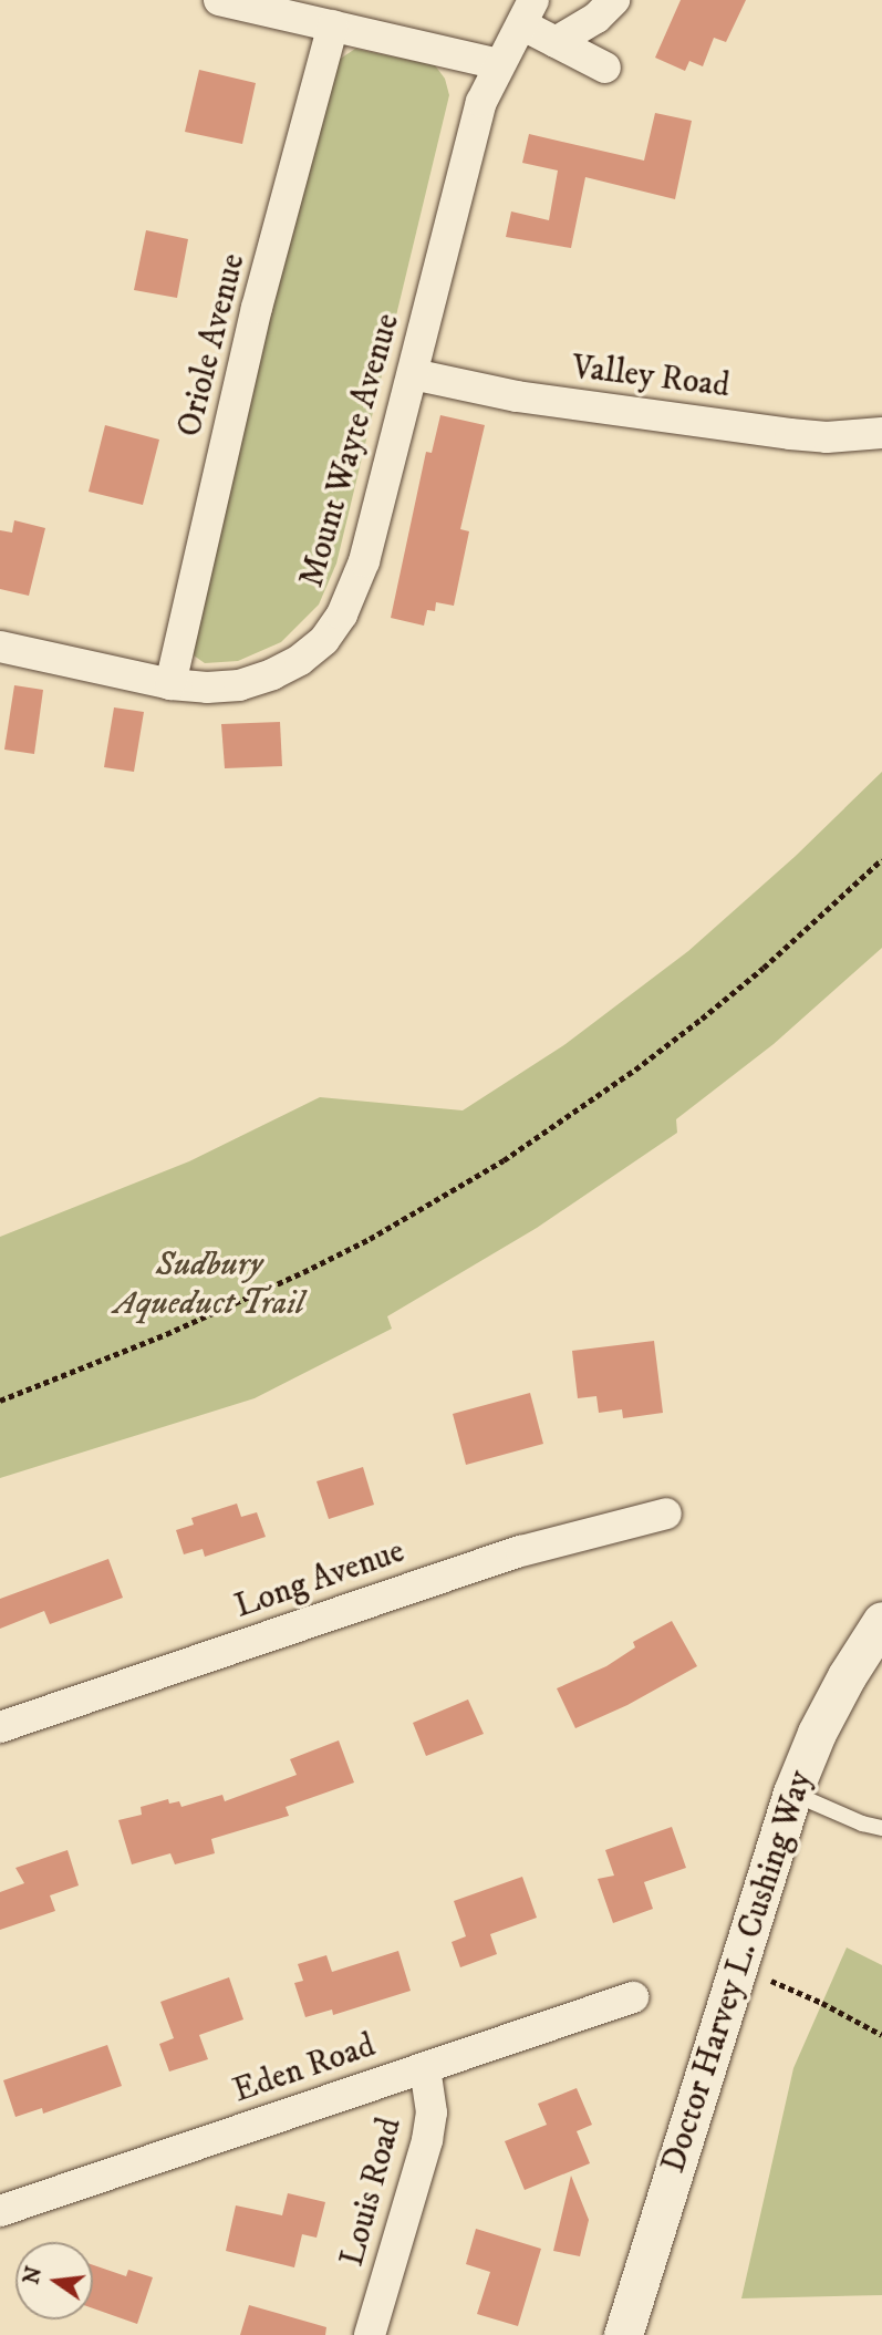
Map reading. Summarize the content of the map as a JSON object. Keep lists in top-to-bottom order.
{
  "streets": {
    "street": [
      "Oriole Avenue",
      "Valley Road",
      "Mount Wayte Avenue",
      "Long Avenue",
      "Doctor Harvey L. Cushing Way",
      "Eden Road",
      "Louis Road"
    ]
  },
  "crossings": [
    ["Oriole Avenue", "Mount Wayte Avenue"],
    ["Valley Road", "Mount Wayte Avenue"],
    ["Eden Road", "Louis Road"]
  ],
  "parks": ["Sudbury Aqueduct Trail"],
  "north": "left"
}
